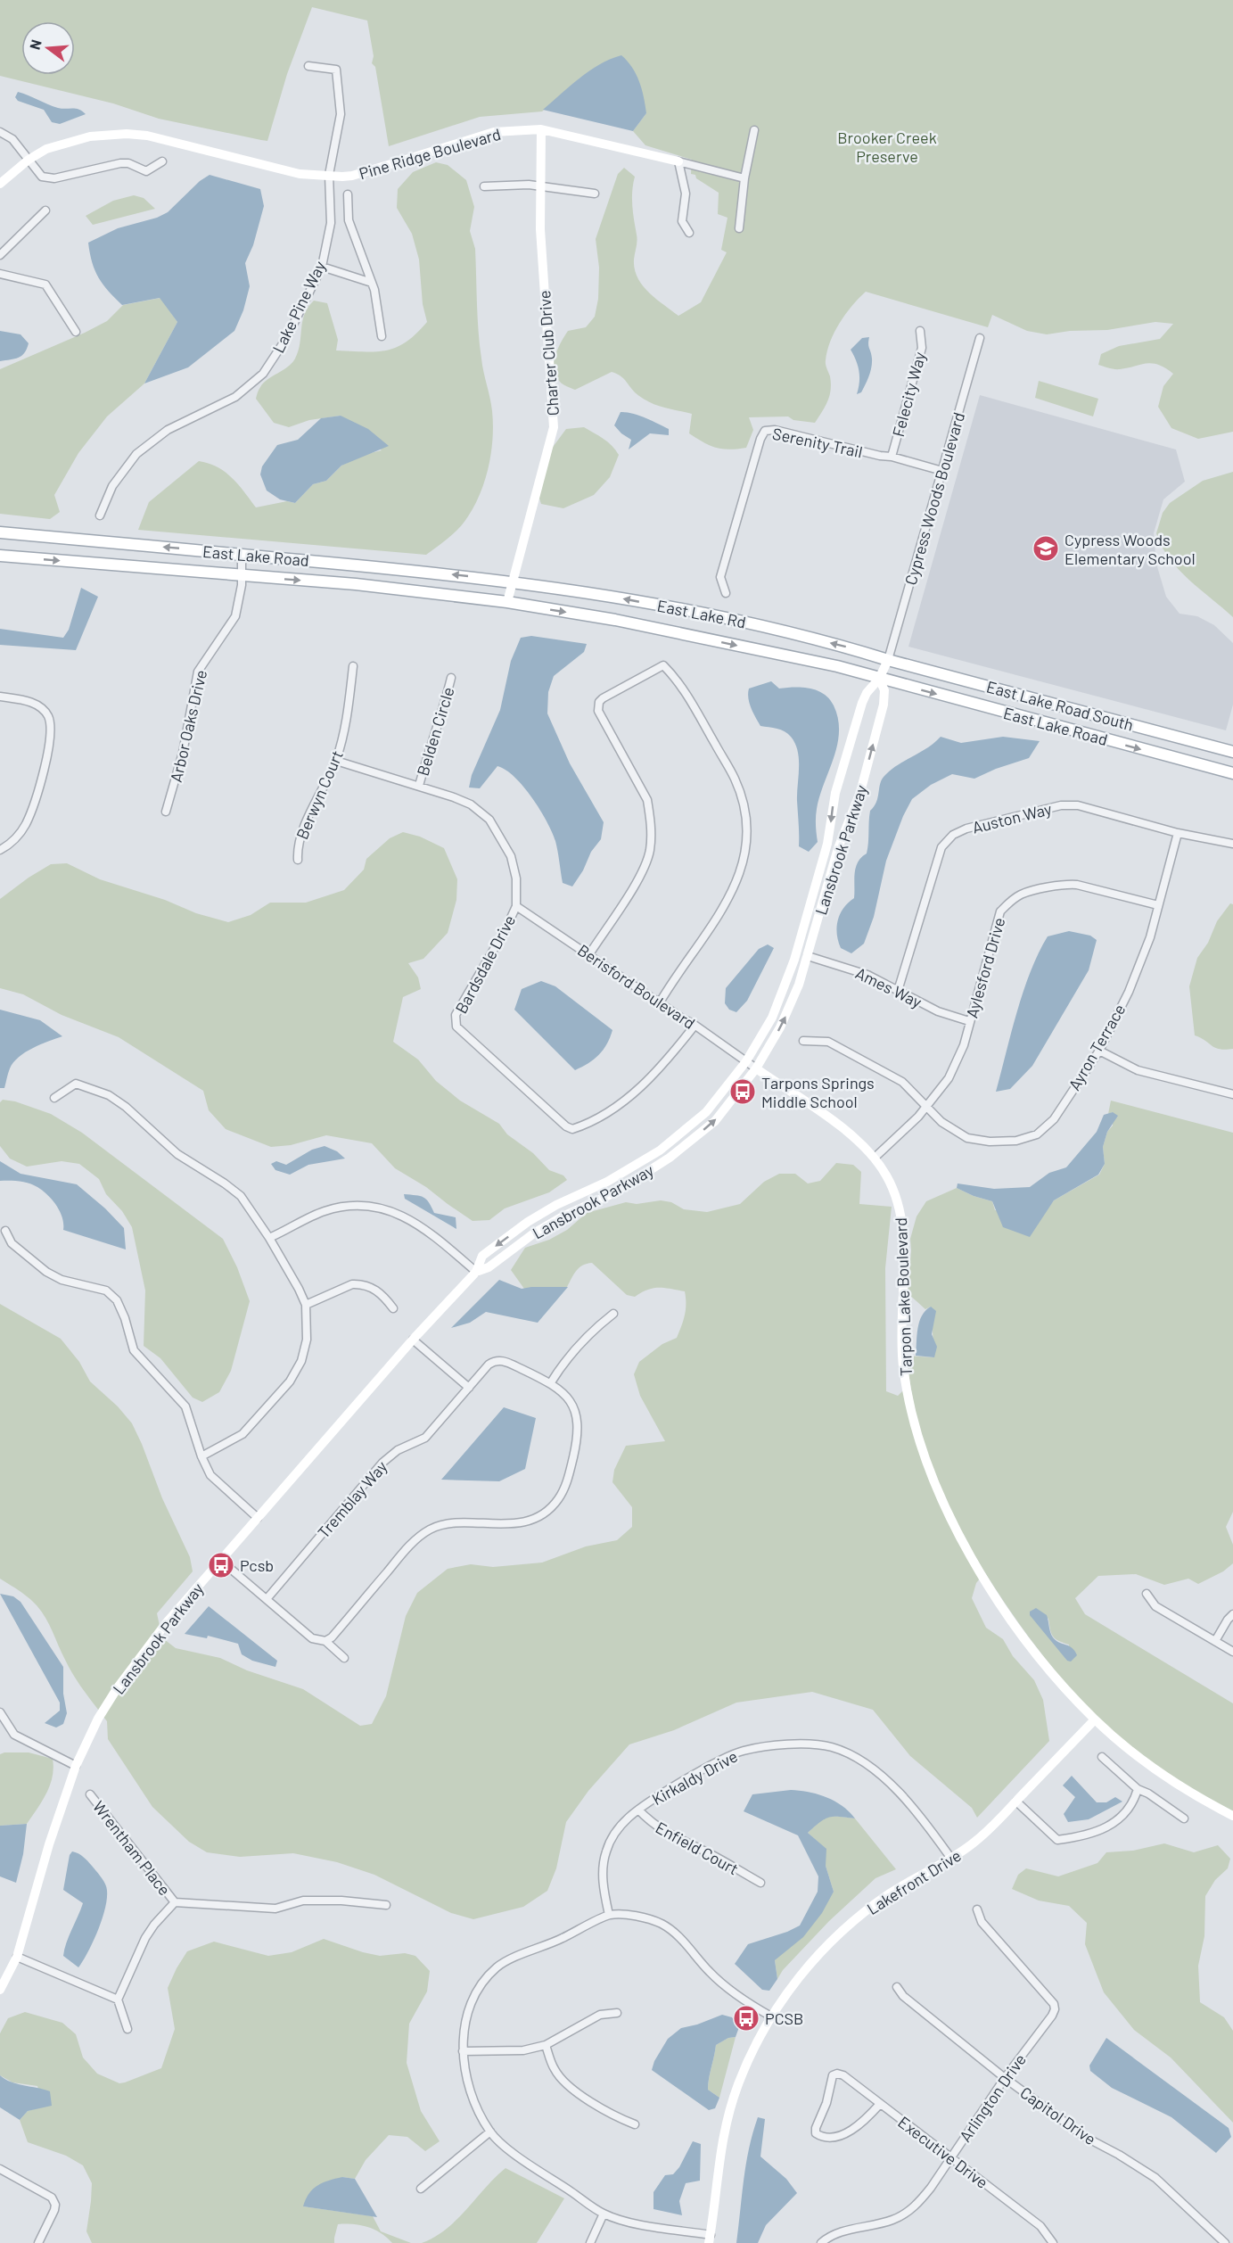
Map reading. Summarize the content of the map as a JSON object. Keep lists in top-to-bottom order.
{
  "streets": {
    "main road": ["East Lake Road", "East Lake Rd", "East Lake Road South"],
    "street": [
      "Pine Ridge Boulevard",
      "Lake Pine Way",
      "Charter Club Drive",
      "Felecity Way",
      "Serenity Trail",
      "Cypress Woods Boulevard",
      "Arbor Oaks Drive",
      "Belden Circle",
      "Berwyn Court",
      "Auston Way",
      "Lansbrook Parkway",
      "Bardsdale Drive",
      "Aylesford Drive",
      "Berisford Boulevard",
      "Ames Way",
      "Ayron Terrace",
      "Tarpon Lake Boulevard",
      "Tremblay Way",
      "Kirkaldy Drive",
      "Wrentham Place",
      "Enfield Court",
      "Lakefront Drive",
      "Arlington Drive",
      "Capitol Drive",
      "Executive Drive"
    ]
  },
  "crossings": [
    ["Pine Ridge Boulevard", "Lake Pine Way"],
    ["Pine Ridge Boulevard", "Charter Club Drive"],
    ["Charter Club Drive", "East Lake Road"],
    ["Charter Club Drive", "East Lake Rd"],
    ["Felecity Way", "Serenity Trail"],
    ["Serenity Trail", "Cypress Woods Boulevard"],
    ["Cypress Woods Boulevard", "East Lake Rd"],
    ["Cypress Woods Boulevard", "East Lake Road South"],
    ["East Lake Road", "East Lake Rd"],
    ["East Lake Road", "Arbor Oaks Drive"],
    ["East Lake Road", "Lansbrook Parkway"],
    ["East Lake Rd", "East Lake Road South"],
    ["East Lake Rd", "Lansbrook Parkway"],
    ["Belden Circle", "Bardsdale Drive"],
    ["Berwyn Court", "Bardsdale Drive"],
    ["Auston Way", "Ames Way"],
    ["Auston Way", "Ayron Terrace"],
    ["Lansbrook Parkway", "Berisford Boulevard"],
    ["Lansbrook Parkway", "Ames Way"],
    ["Lansbrook Parkway", "Tarpon Lake Boulevard"],
    ["Bardsdale Drive", "Berisford Boulevard"],
    ["Aylesford Drive", "Ames Way"],
    ["Aylesford Drive", "Ayron Terrace"],
    ["Aylesford Drive", "Tarpon Lake Boulevard"],
    ["Berisford Boulevard", "Tarpon Lake Boulevard"],
    ["Tarpon Lake Boulevard", "Lakefront Drive"],
    ["Kirkaldy Drive", "Enfield Court"],
    ["Kirkaldy Drive", "Lakefront Drive"],
    ["Arlington Drive", "Capitol Drive"],
    ["Arlington Drive", "Executive Drive"]
  ],
  "parks": ["Brooker Creek Preserve"],
  "places": {
    "school or university": ["Cypress Woods Elementary School"],
    "bus stop": ["Tarpons Springs Middle School", "Pcsb", "PCSB"]
  },
  "north": "left"
}
